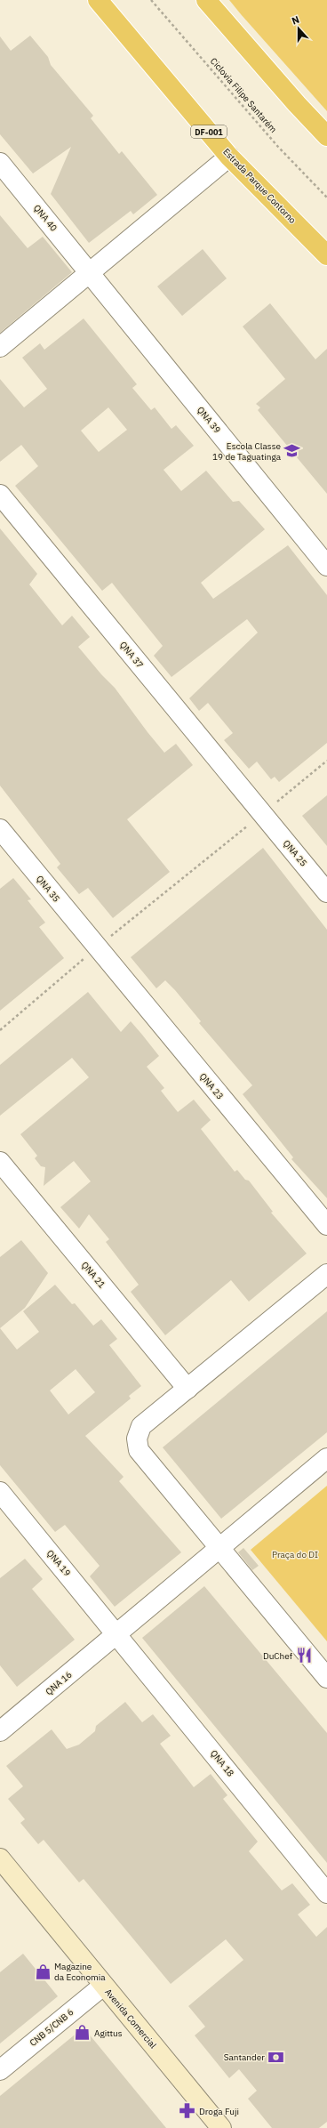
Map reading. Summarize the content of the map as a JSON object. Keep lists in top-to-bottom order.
{
  "streets": {
    "highway": ["DF-001", "Estrada Parque Contorno"],
    "main road": ["Avenida Comercial"],
    "street": [
      "QNA 40",
      "QNA 39",
      "QNA 37",
      "QNA 25",
      "QNA 35",
      "QNA 23",
      "QNA 21",
      "QNA 19",
      "QNA 16",
      "QNA 18",
      "CNB 5/CNB 6"
    ],
    "path": ["Ciclovia Filipe Santarém"]
  },
  "crossings": [
    ["QNA 40", "QNA 39"],
    ["QNA 37", "QNA 25"],
    ["QNA 35", "QNA 23"],
    ["QNA 19", "QNA 16"],
    ["QNA 19", "QNA 18"],
    ["QNA 16", "QNA 18"],
    ["Avenida Comercial", "CNB 5/CNB 6"]
  ],
  "parks": ["Praça do DI"],
  "places": {
    "school or university": ["Escola Classe 19 de Taguatinga"],
    "restaurant": ["DuChef"],
    "shop": ["Magazine da Economia", "Agittus"],
    "bank": ["Santander"],
    "pharmacy": ["Droga Fuji"]
  },
  "north": "top"
}
